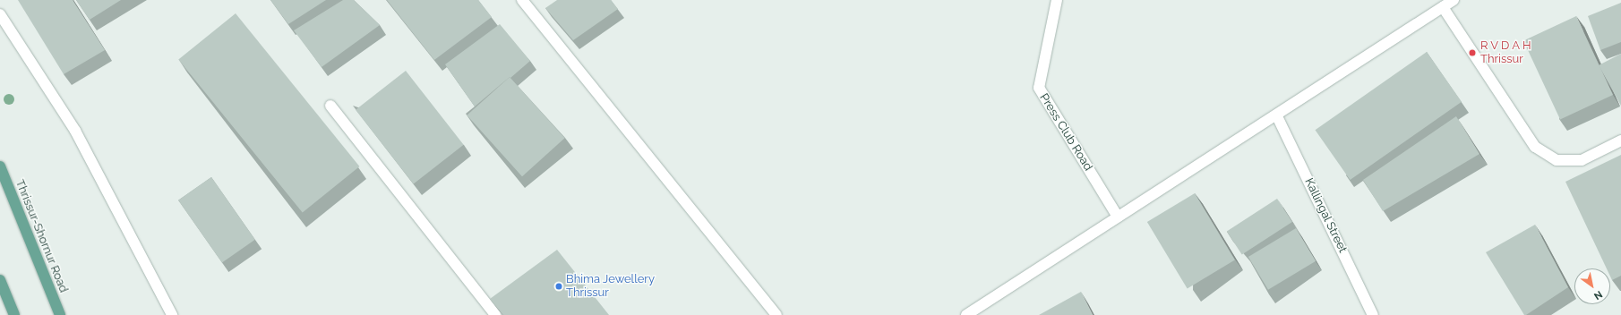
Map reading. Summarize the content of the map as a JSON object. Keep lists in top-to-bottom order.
{
  "streets": {
    "main road": ["Thrissur-Shornur Road"],
    "street": ["Press Club Road", "Kallingal Street"]
  },
  "places": ["R V D A H Thrissur", "Bhima Jewellery Thrissur"],
  "north": "bottom right"
}
